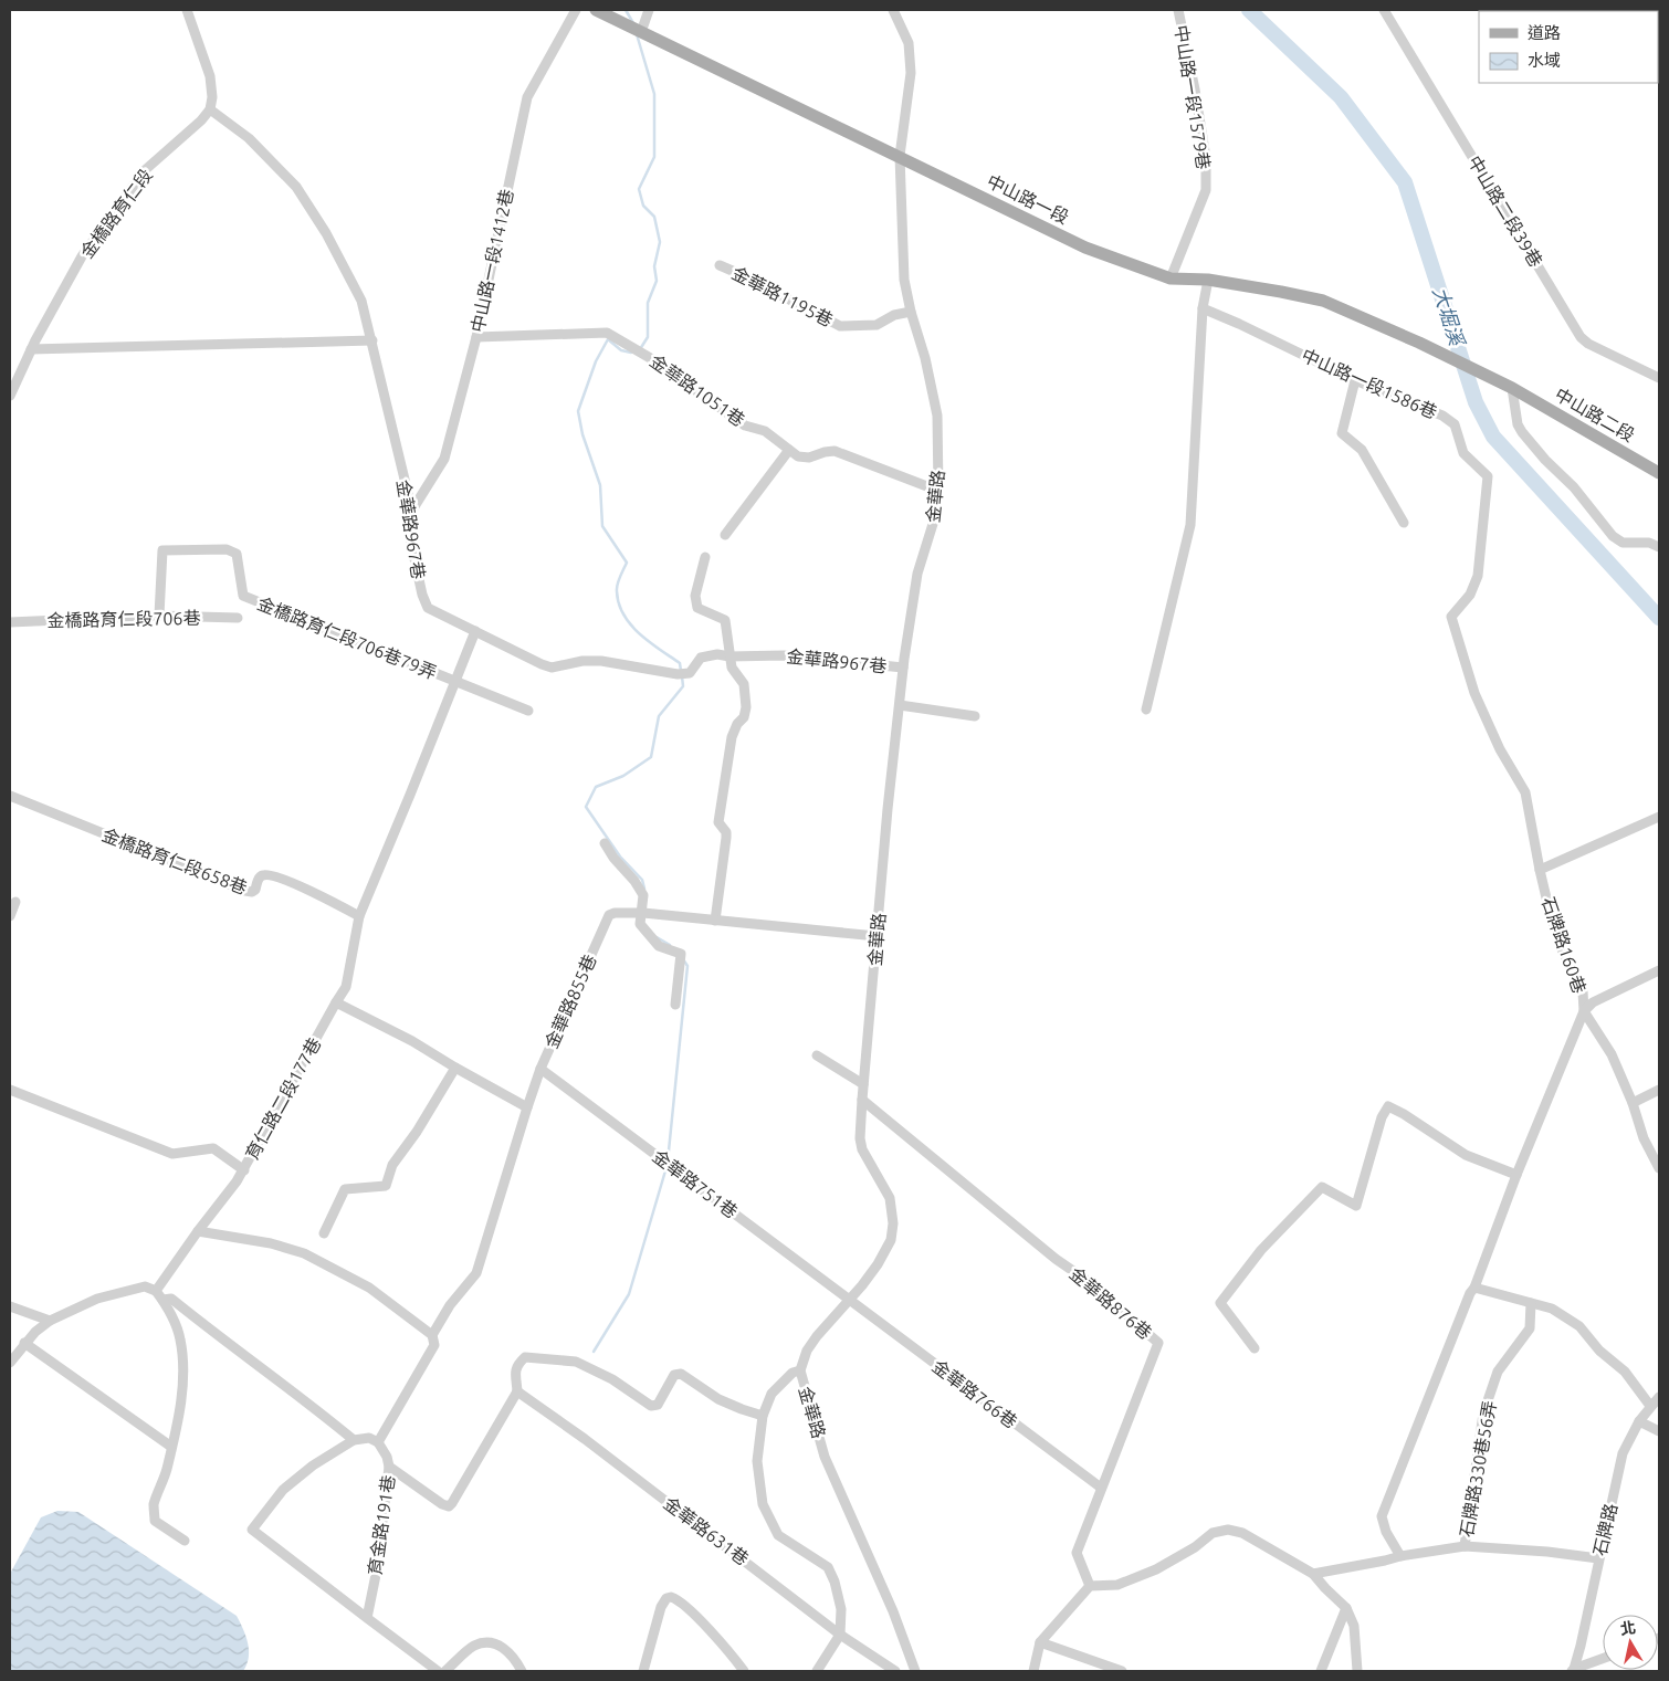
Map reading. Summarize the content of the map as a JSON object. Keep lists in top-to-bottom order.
{
  "streets": {
    "main road": ["中山路一段", "中山路二段"],
    "street": [
      "中山路一段1579巷",
      "中山路二段39巷",
      "金橋路育仁段",
      "中山路一段1412巷",
      "金華路1195巷",
      "中山路一段1586巷",
      "金華路1051巷",
      "金華路",
      "金華路967巷",
      "金橋路育仁段706巷",
      "金橋路育仁段706巷79弄",
      "金橋路育仁段658巷",
      "石牌路160巷",
      "金華路855巷",
      "育仁路二段177巷",
      "金華路751巷",
      "金華路876巷",
      "金華路766巷",
      "石牌路330巷56弄",
      "育金路191巷",
      "石牌路",
      "金華路631巷"
    ]
  },
  "crossings": [
    ["中山路一段1579巷", "中山路一段"],
    ["中山路一段", "中山路二段"],
    ["中山路一段", "金華路"],
    ["金橋路育仁段", "金華路967巷"],
    ["中山路一段1412巷", "金華路1051巷"],
    ["中山路一段1412巷", "金華路967巷"],
    ["金華路1195巷", "金華路"],
    ["中山路一段1586巷", "石牌路160巷"],
    ["金華路1051巷", "金華路"],
    ["金華路", "金華路967巷"],
    ["金華路", "金華路855巷"],
    ["金華路", "金華路751巷"],
    ["金華路", "金華路876巷"],
    ["金華路", "金華路766巷"],
    ["金華路967巷", "育仁路二段177巷"],
    ["金橋路育仁段706巷", "金橋路育仁段706巷79弄"],
    ["金橋路育仁段706巷79弄", "育仁路二段177巷"],
    ["金橋路育仁段658巷", "育仁路二段177巷"],
    ["金華路855巷", "金華路751巷"],
    ["金華路855巷", "育金路191巷"],
    ["金華路751巷", "金華路766巷"],
    ["金華路876巷", "金華路766巷"]
  ],
  "water": ["大堀溪"],
  "legend": ["道路", "水域"],
  "north": "top"
}
